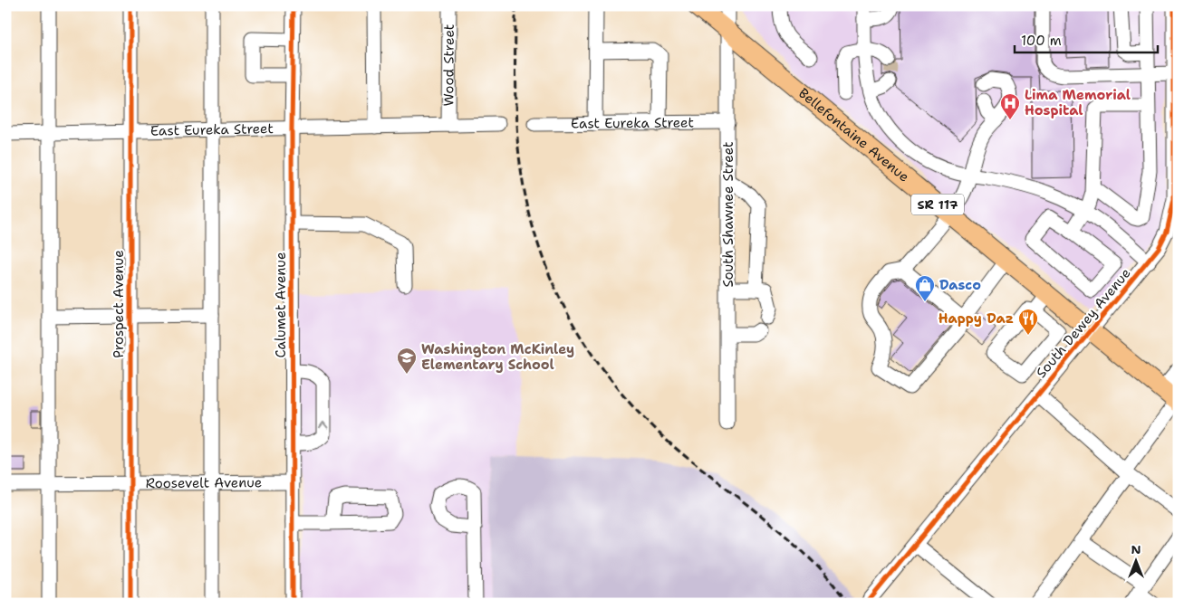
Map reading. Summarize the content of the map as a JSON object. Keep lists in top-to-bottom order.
{
  "streets": {
    "main road": ["Bellefontaine Avenue", "SR 117"],
    "street": [
      "Wood Street",
      "East Eureka Street",
      "South Shawnee Street",
      "Prospect Avenue",
      "Calumet Avenue",
      "South Dewey Avenue",
      "Roosevelt Avenue"
    ]
  },
  "crossings": [
    ["Wood Street", "East Eureka Street"],
    ["East Eureka Street", "South Shawnee Street"],
    ["East Eureka Street", "Prospect Avenue"],
    ["East Eureka Street", "Calumet Avenue"],
    ["Bellefontaine Avenue", "South Shawnee Street"],
    ["Bellefontaine Avenue", "South Dewey Avenue"],
    ["Prospect Avenue", "Roosevelt Avenue"],
    ["Calumet Avenue", "Roosevelt Avenue"]
  ],
  "places": {
    "hospital": ["Lima Memorial Hospital"],
    "shop": ["Dasco"],
    "restaurant": ["Happy Daz"],
    "school or university": ["Washington McKinley Elementary School"]
  },
  "scale_bar": "100 m",
  "north": "top"
}
